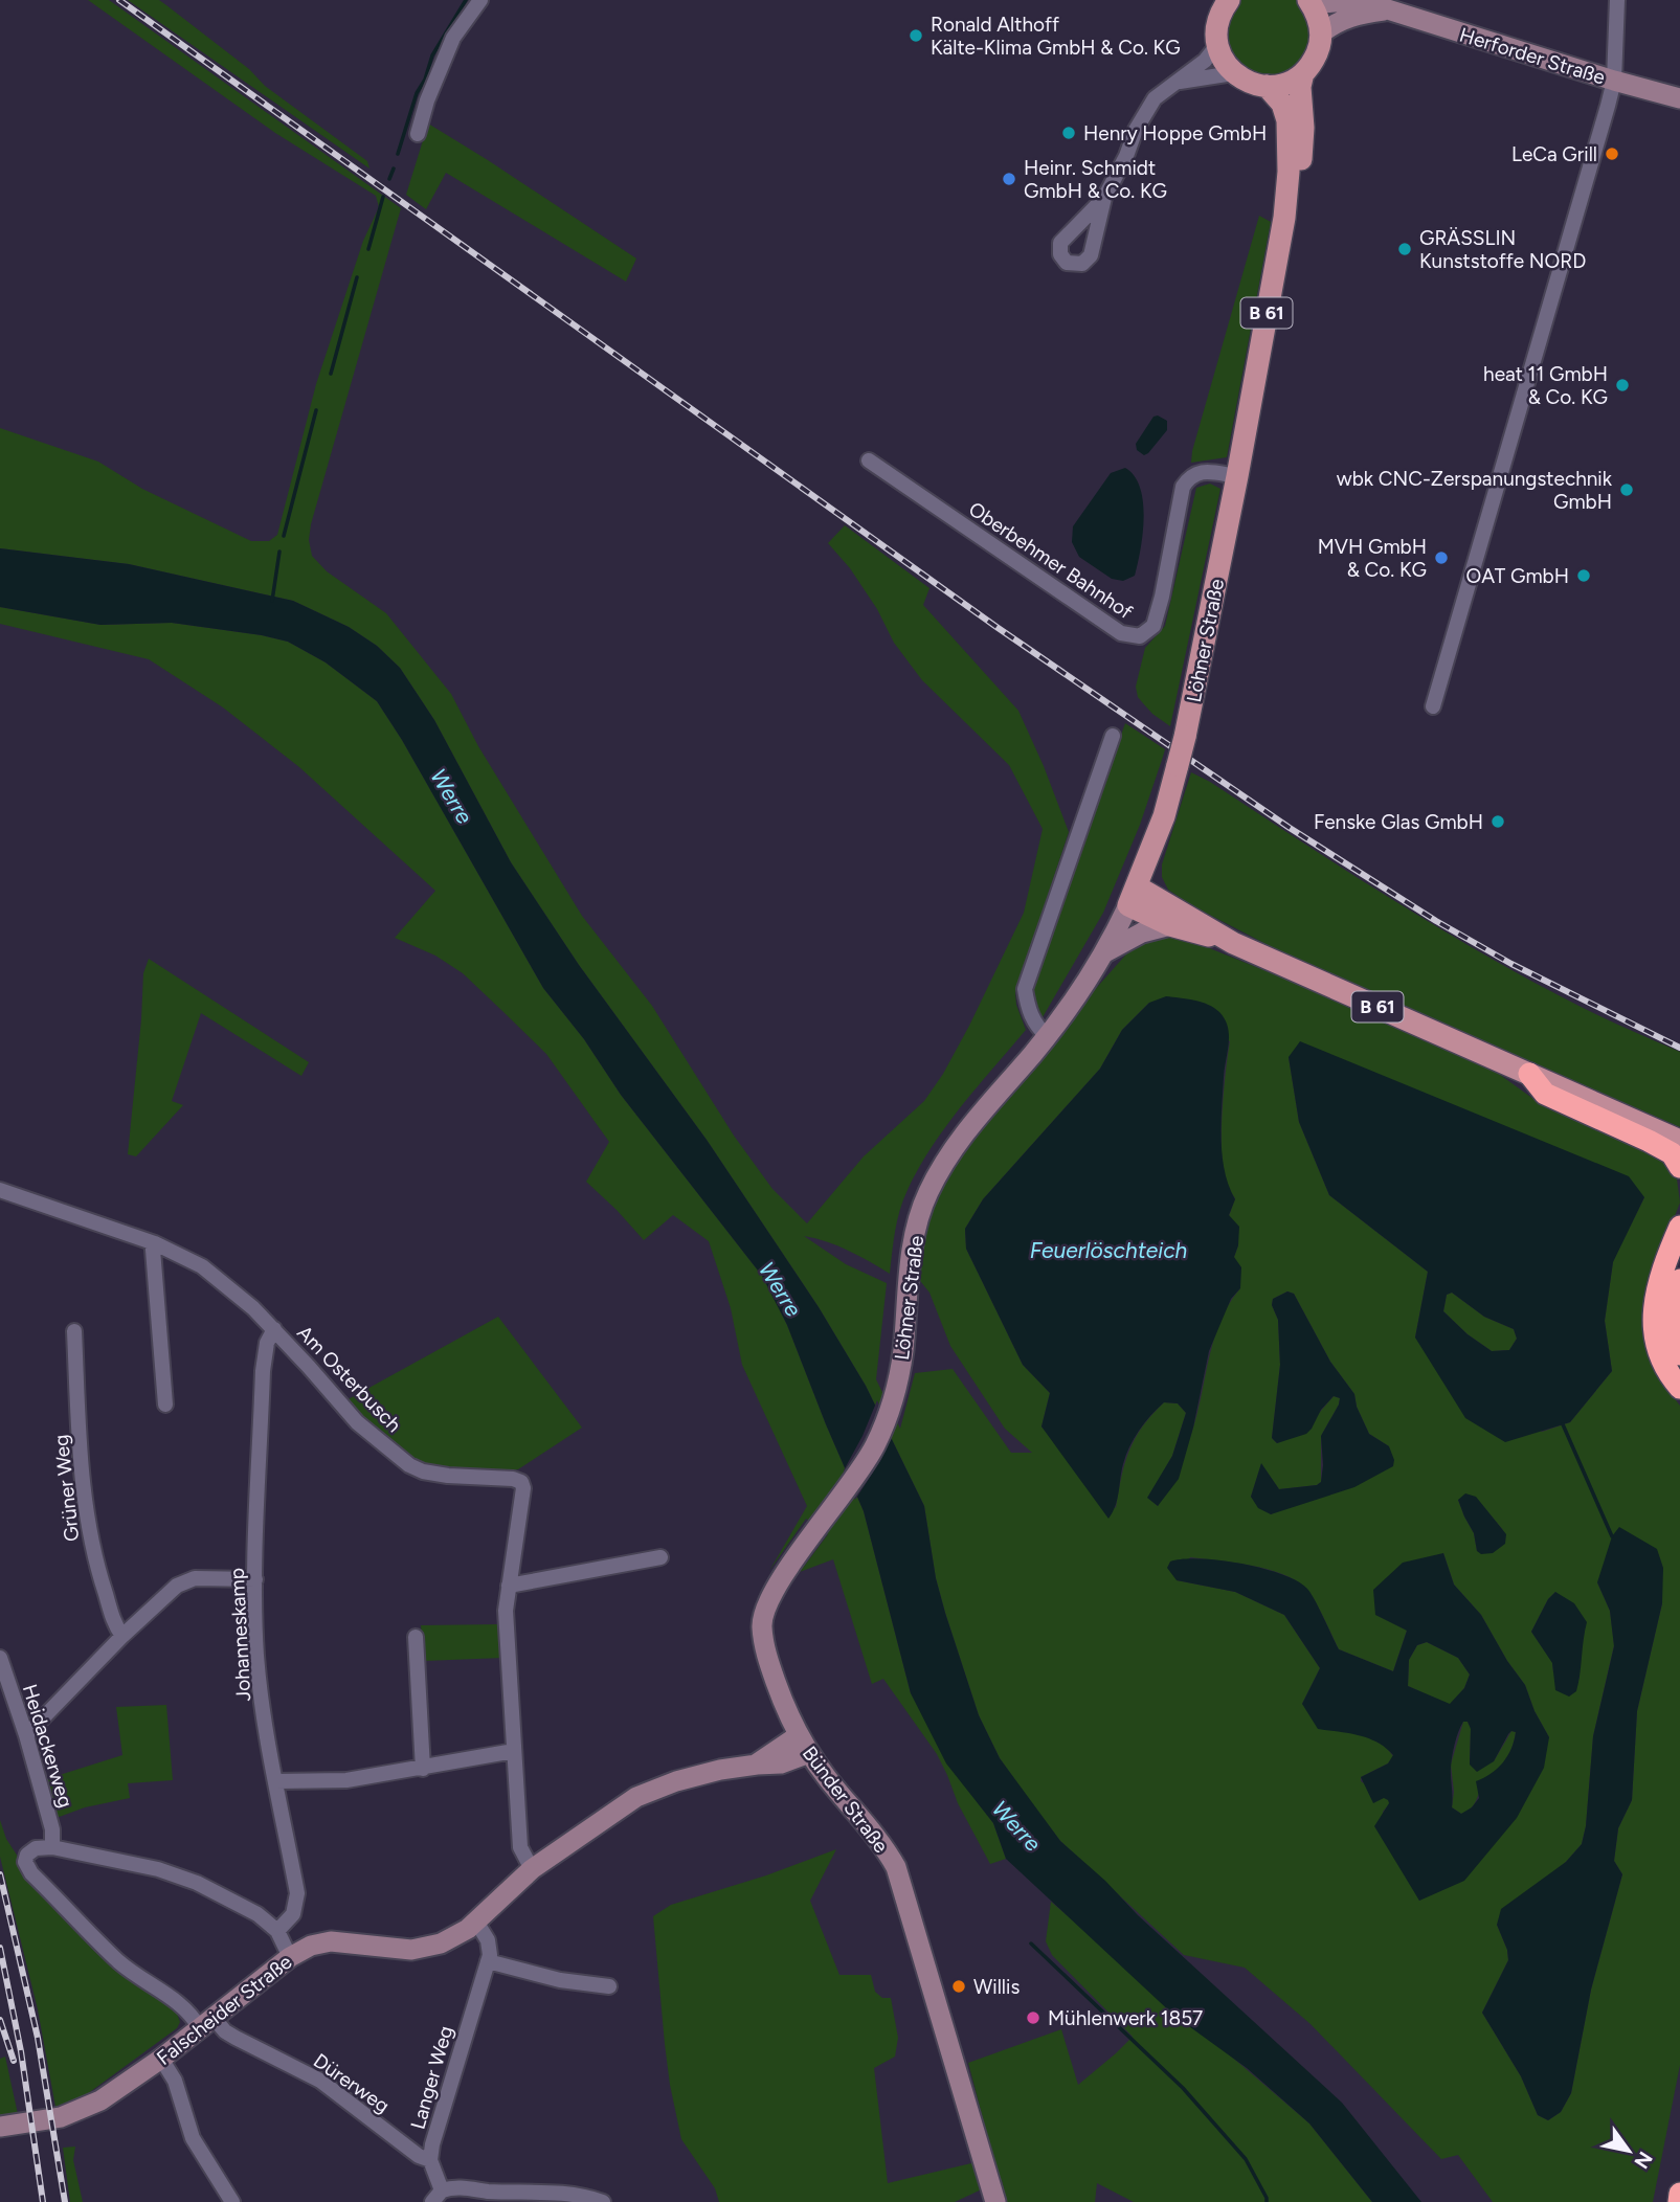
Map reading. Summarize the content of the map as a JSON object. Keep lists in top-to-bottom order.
{
  "streets": {
    "main road": [
      "Herforder Straße",
      "B 61",
      "Löhner Straße",
      "Bünder Straße",
      "Falscheider Straße"
    ],
    "street": [
      "Oberbehmer Bahnhof",
      "Am Osterbusch",
      "Grüner Weg",
      "Johanneskamp",
      "Heidackerweg",
      "Langer Weg",
      "Dürerweg"
    ]
  },
  "crossings": [
    ["B 61", "Löhner Straße"],
    ["Oberbehmer Bahnhof", "Löhner Straße"],
    ["Löhner Straße", "Bünder Straße"],
    ["Am Osterbusch", "Johanneskamp"],
    ["Am Osterbusch", "Falscheider Straße"],
    ["Heidackerweg", "Dürerweg"],
    ["Bünder Straße", "Falscheider Straße"],
    ["Falscheider Straße", "Langer Weg"],
    ["Falscheider Straße", "Dürerweg"],
    ["Langer Weg", "Dürerweg"]
  ],
  "water": ["Werre", "Feuerlöschteich"],
  "places": [
    "Ronald Althoff Kälte-Klima GmbH & Co. KG",
    "Henry Hoppe GmbH",
    "LeCa Grill",
    "Heinr. Schmidt GmbH & Co. KG",
    "GRÄSSLIN Kunststoffe NORD",
    "heat 11 GmbH & Co. KG",
    "wbk CNC-Zerspanungstechnik GmbH",
    "MVH GmbH & Co. KG",
    "OAT GmbH",
    "Fenske Glas GmbH",
    "Willis",
    "Mühlenwerk 1857"
  ],
  "north": "bottom right"
}
